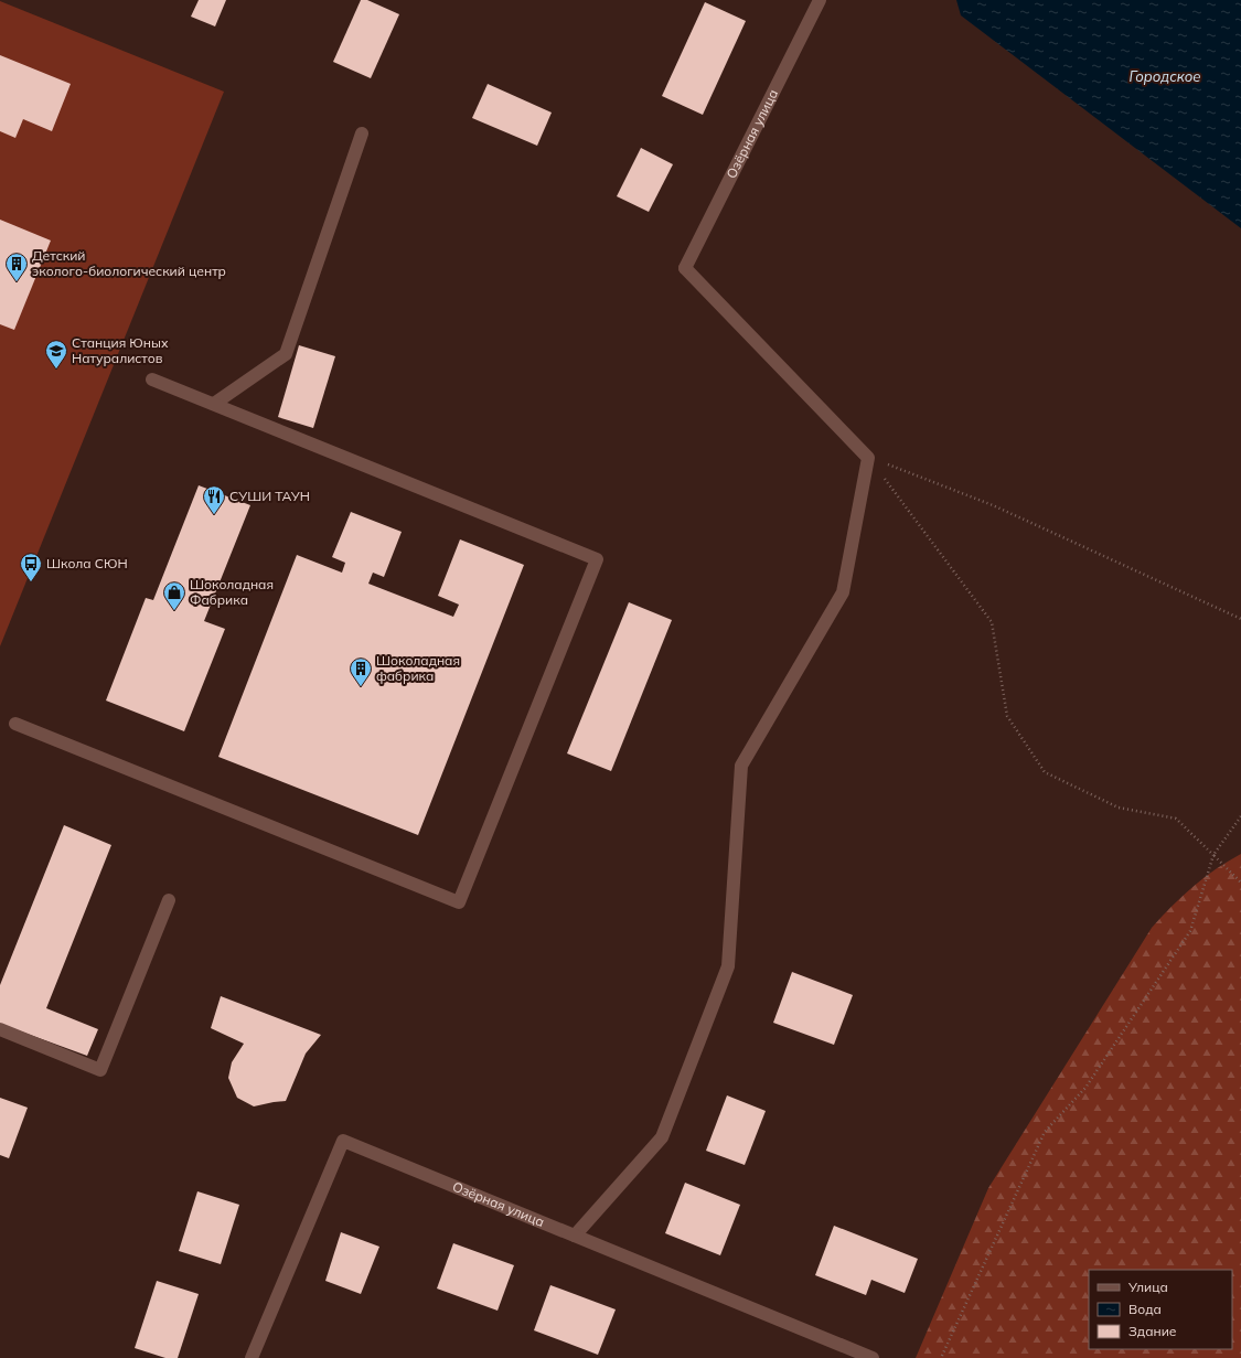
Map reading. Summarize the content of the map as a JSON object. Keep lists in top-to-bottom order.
{
  "streets": {
    "street": ["Озёрная улица"]
  },
  "water": ["Городское"],
  "places": {
    "building": ["Детский эколого-биологический центр", "Шоколадная фабрика"],
    "school or university": ["Станция Юных Натуралистов"],
    "restaurant": ["СУШИ ТАУН"],
    "bus stop": ["Школа СЮН"],
    "shop": ["Шоколадная Фабрика"]
  },
  "legend": ["Улица", "Вода", "Здание"]
}
